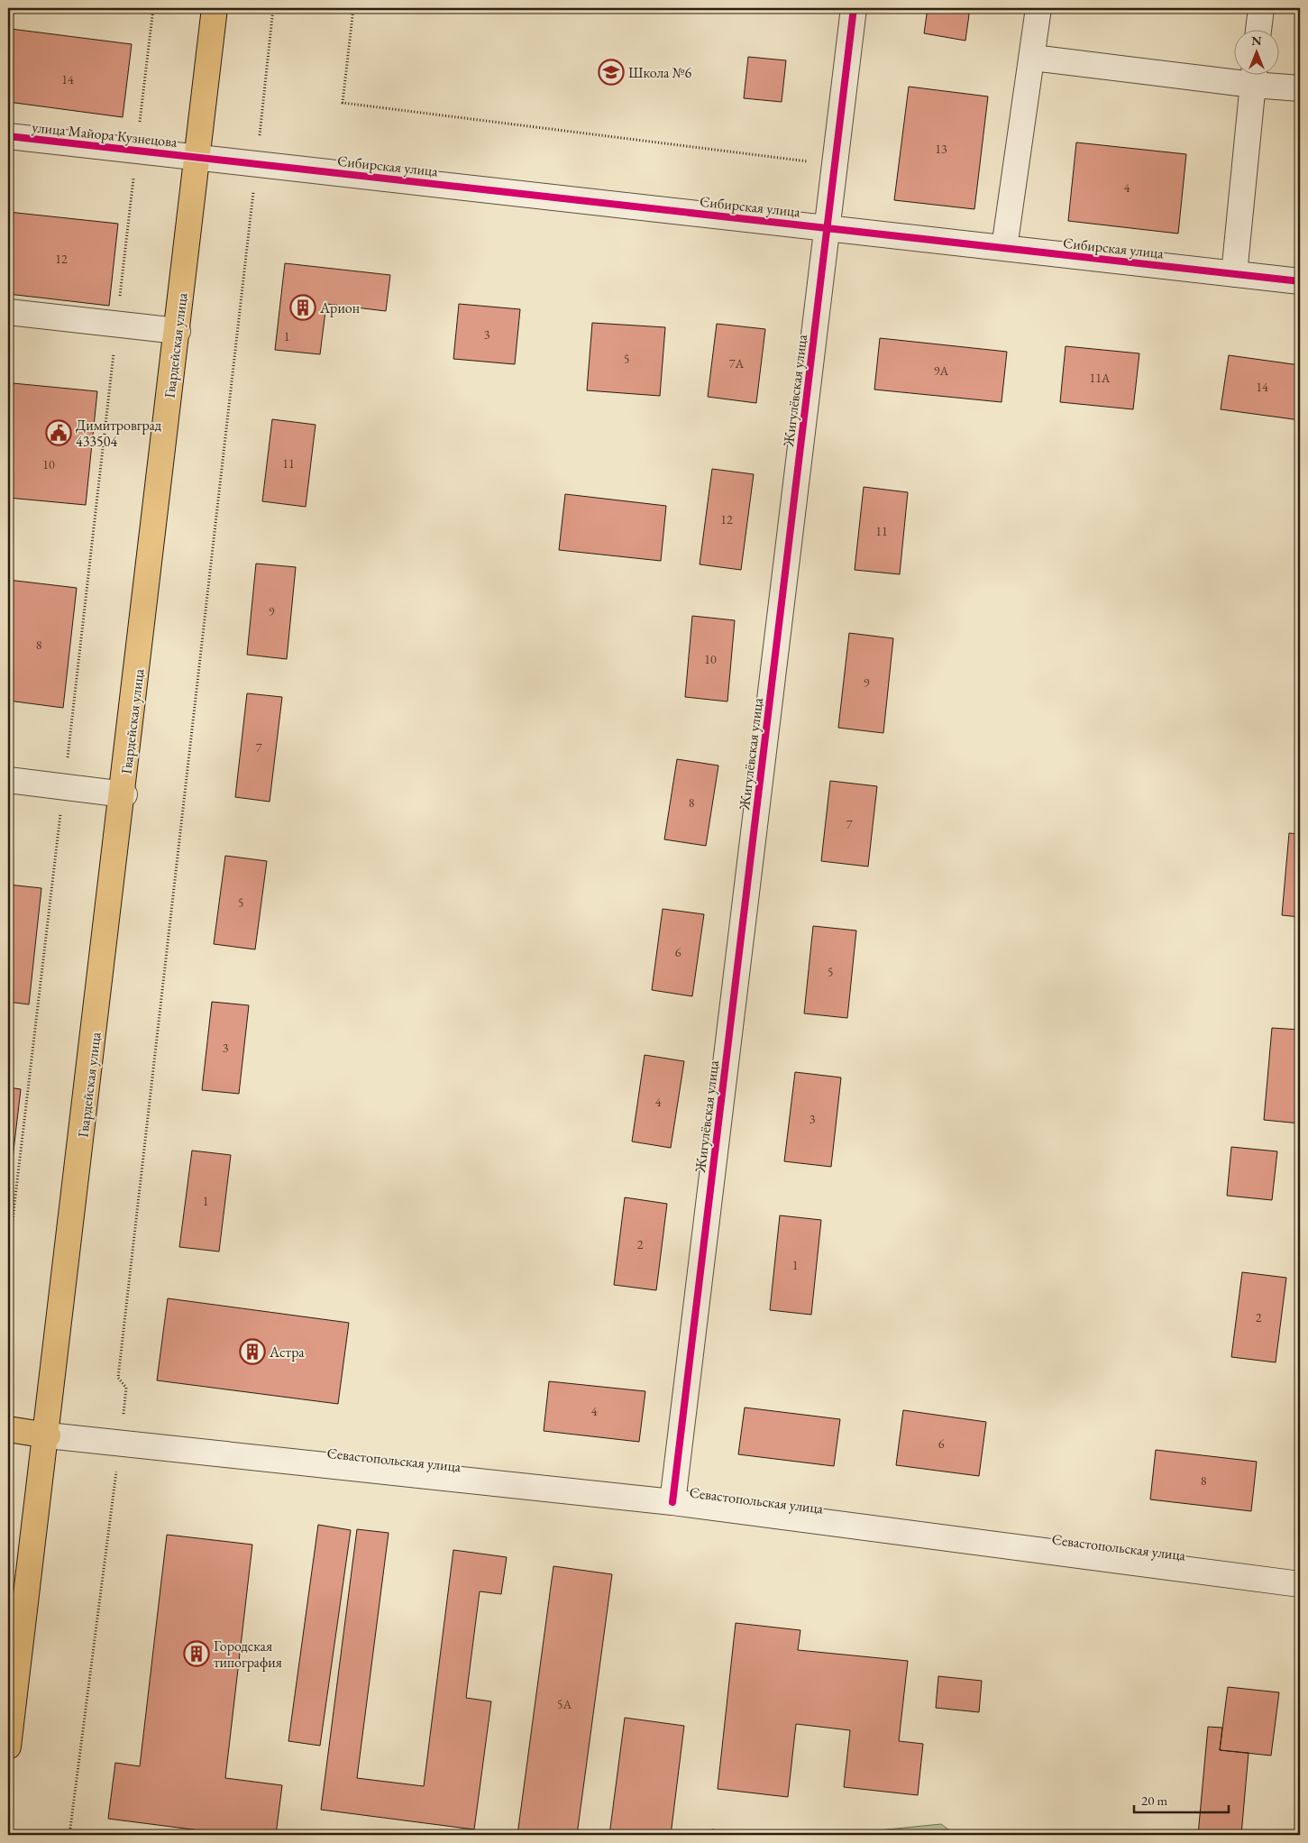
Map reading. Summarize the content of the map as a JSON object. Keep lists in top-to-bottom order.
{
  "streets": {
    "main road": ["Гвардейская улица"],
    "street": [
      "улица Майора Кузнецова",
      "Сибирская улица",
      "Жигулёвская улица",
      "Севастопольская улица"
    ]
  },
  "crossings": [
    ["улица Майора Кузнецова", "Сибирская улица"],
    ["улица Майора Кузнецова", "Гвардейская улица"],
    ["Сибирская улица", "Гвардейская улица"],
    ["Сибирская улица", "Жигулёвская улица"],
    ["Гвардейская улица", "Севастопольская улица"],
    ["Жигулёвская улица", "Севастопольская улица"]
  ],
  "places": {
    "school or university": ["Школа №6"],
    "building": ["Арион", "Астра", "Городская типография"],
    "public building": ["Димитровград 433504"]
  },
  "house_numbers": [
    "14",
    "13",
    "4",
    "12",
    "3",
    "1",
    "5",
    "7А",
    "9А",
    "11А",
    "14",
    "11",
    "10",
    "12",
    "11",
    "9",
    "8",
    "10",
    "9",
    "7",
    "8",
    "7",
    "5",
    "6",
    "5",
    "3",
    "4",
    "3",
    "1",
    "2",
    "1",
    "2",
    "4",
    "6",
    "8",
    "5А"
  ],
  "scale_bar": "20 m",
  "north": "top"
}
